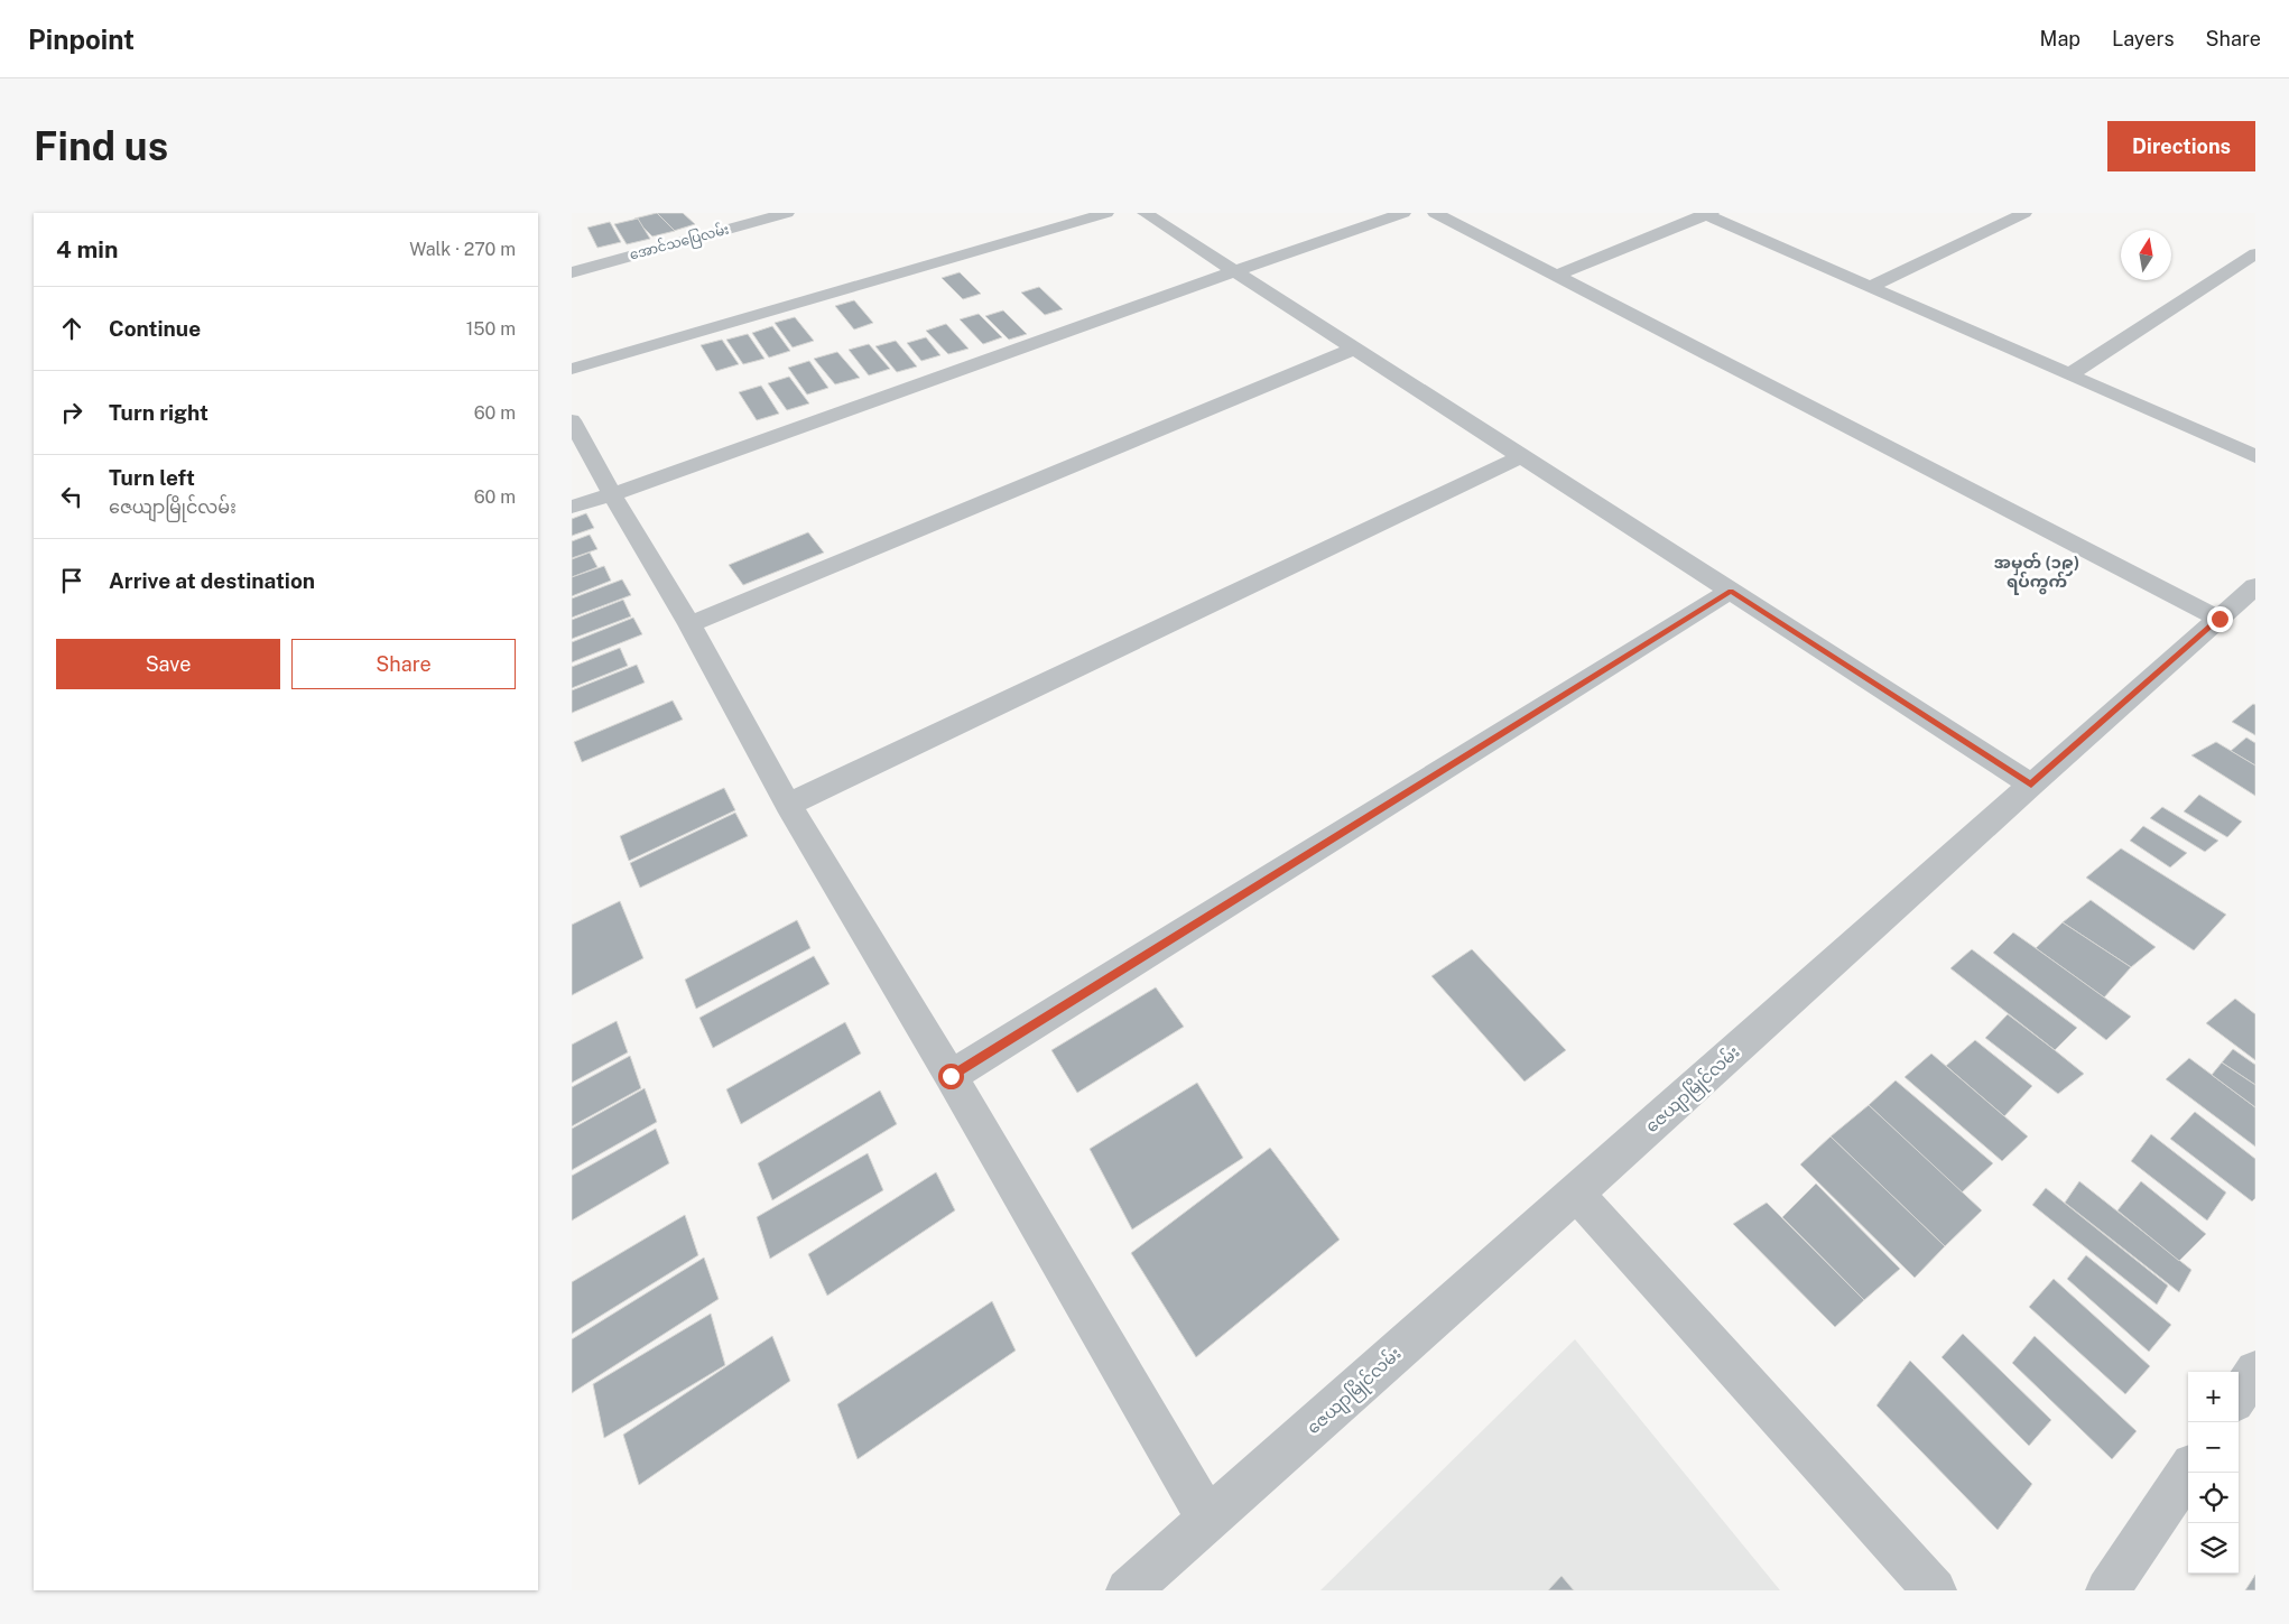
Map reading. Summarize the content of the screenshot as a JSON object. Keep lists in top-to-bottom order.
{
  "streets": {
    "street": ["အောင်သပြေလမ်း", "ဇေယျာမြိုင်လမ်း"]
  },
  "districts": ["အမှတ် (၁၉) ရပ်ကွက်"],
  "north": "top",
  "page": {
    "header": "Pinpoint",
    "nav": ["Map", "Layers", "Share"],
    "buttons": [
      "Directions",
      ["Save", "Share"]
    ],
    "title": "Find us",
    "heading": ["4 min", "Walk · 270 m"],
    "list": [
      ["Continue", "150 m"],
      ["Turn right", "60 m"],
      ["Turn left", "ဇေယျာမြိုင်လမ်း", "60 m"],
      "Arrive at destination"
    ],
    "map_buttons": ["+", "−"]
  }
}
